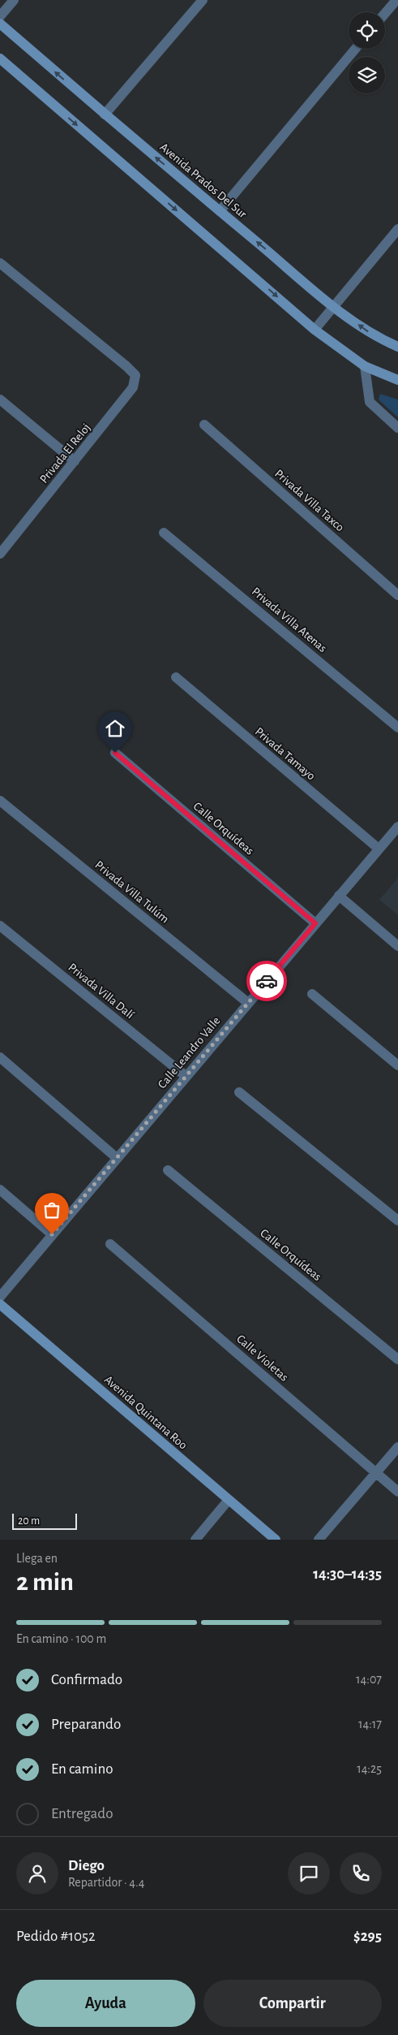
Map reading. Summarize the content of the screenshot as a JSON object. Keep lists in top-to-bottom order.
{
  "streets": {
    "main road": ["Avenida Prados Del Sur", "Avenida Quintana Roo"],
    "street": [
      "Privada El Reloj",
      "Privada Villa Taxco",
      "Privada Villa Atenas",
      "Privada Tamayo",
      "Calle Orquídeas",
      "Privada Villa Tulúm",
      "Privada Villa Dalí",
      "Calle Leandro Valle",
      "Calle Violetas"
    ]
  },
  "crossings": [
    ["Privada Tamayo", "Calle Leandro Valle"],
    ["Calle Orquídeas", "Calle Leandro Valle"],
    ["Privada Villa Tulúm", "Calle Leandro Valle"],
    ["Privada Villa Dalí", "Calle Leandro Valle"]
  ],
  "scale_bar": "20 m",
  "page": {
    "scale": "20 m",
    "heading": ["2 min", "Llega en", "14:30–14:35"],
    "panel": [
      "Diego",
      "Repartidor · 4.4",
      "Pedido #1052",
      "$295"
    ],
    "bar": "En camino · 100 m",
    "list": [
      ["Confirmado", "14:07"],
      ["Preparando", "14:17"],
      ["En camino", "14:25"],
      "Entregado"
    ],
    "buttons": ["Ayuda", "Compartir"]
  }
}
